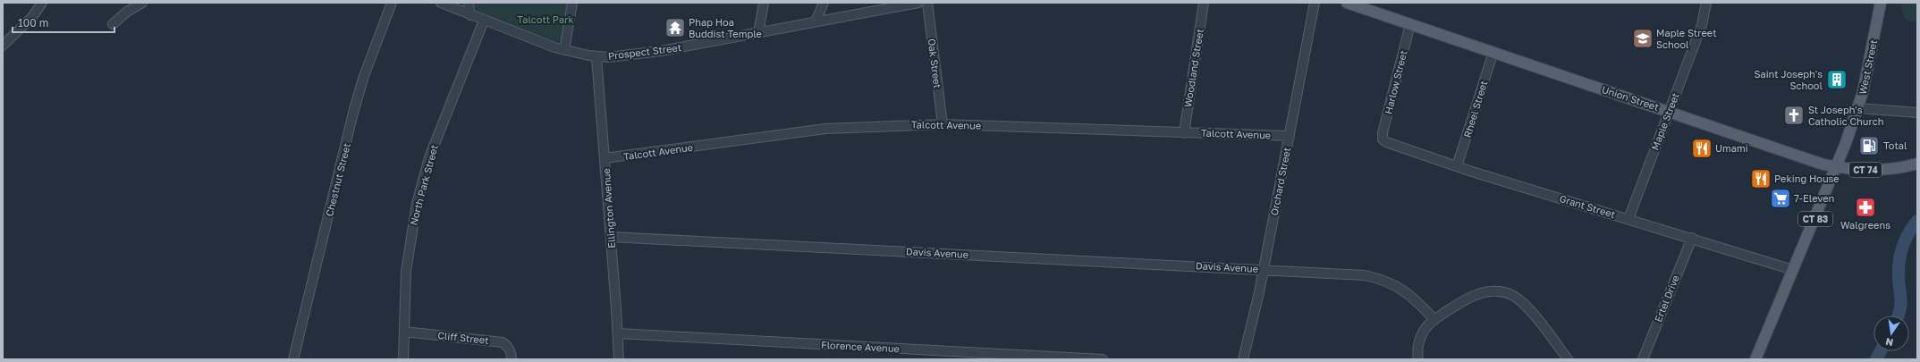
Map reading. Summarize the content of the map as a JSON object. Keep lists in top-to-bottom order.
{
  "streets": {
    "main road": [
      "West Street",
      "Union Street",
      "CT 74",
      "CT 83"
    ],
    "street": [
      "Prospect Street",
      "Oak Street",
      "Woodland Street",
      "Harlow Street",
      "Rheel Street",
      "Maple Street",
      "Talcott Avenue",
      "Chestnut Street",
      "Orchard Street",
      "North Park Street",
      "Grant Street",
      "Ellington Avenue",
      "Davis Avenue",
      "Ertel Drive",
      "Cliff Street",
      "Florence Avenue"
    ]
  },
  "crossings": [
    ["Prospect Street", "North Park Street"],
    ["Prospect Street", "Ellington Avenue"],
    ["Oak Street", "Talcott Avenue"],
    ["West Street", "Union Street"],
    ["West Street", "Grant Street"],
    ["Woodland Street", "Talcott Avenue"],
    ["Harlow Street", "Union Street"],
    ["Harlow Street", "Grant Street"],
    ["Union Street", "Rheel Street"],
    ["Union Street", "Maple Street"],
    ["Rheel Street", "Grant Street"],
    ["Maple Street", "Grant Street"],
    ["Talcott Avenue", "Orchard Street"],
    ["Talcott Avenue", "Ellington Avenue"],
    ["Orchard Street", "Davis Avenue"],
    ["North Park Street", "Cliff Street"],
    ["Grant Street", "Ertel Drive"],
    ["Ellington Avenue", "Davis Avenue"],
    ["Ellington Avenue", "Florence Avenue"]
  ],
  "parks": ["Talcott Park"],
  "places": {
    "temple": ["Phap Hoa Buddist Temple"],
    "school or university": ["Maple Street School"],
    "building": ["Saint Joseph's School"],
    "church": ["St Joseph's Catholic Church"],
    "fuel station": ["Total"],
    "restaurant": ["Umami", "Peking House"],
    "supermarket": ["7-Eleven"],
    "pharmacy": ["Walgreens"]
  },
  "scale_bar": "100 m",
  "north": "bottom"
}
